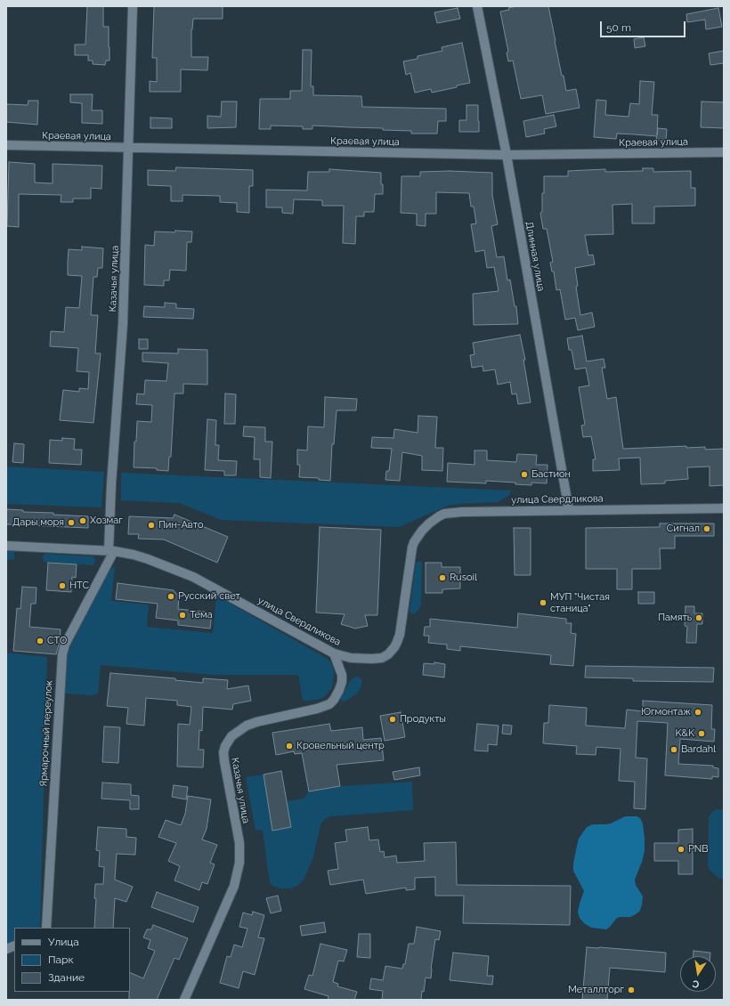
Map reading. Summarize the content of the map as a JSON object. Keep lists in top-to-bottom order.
{
  "streets": {
    "street": [
      "Краевая улица",
      "Длинная улица",
      "Казачья улица",
      "улица Свердликова",
      "Ярмарочный переулок"
    ]
  },
  "crossings": [
    ["Краевая улица", "Длинная улица"],
    ["Краевая улица", "Казачья улица"],
    ["Длинная улица", "улица Свердликова"],
    ["Казачья улица", "улица Свердликова"],
    ["Казачья улица", "Ярмарочный переулок"],
    ["улица Свердликова", "Ярмарочный переулок"]
  ],
  "places": [
    "Бастион",
    "Хозмаг",
    "Дары моря",
    "Пин-Авто",
    "Сигнал",
    "Rusoil",
    "НТС",
    "Русский свет",
    "МУП \"Чистая станица\"",
    "Тема",
    "Память",
    "СТО",
    "Югмонтаж",
    "Продукты",
    "K&K",
    "Кровельный центр",
    "Bardahl",
    "PNB",
    "Металлторг"
  ],
  "legend": ["Улица", "Парк", "Здание"],
  "scale_bar": "50 m",
  "north": "bottom"
}
